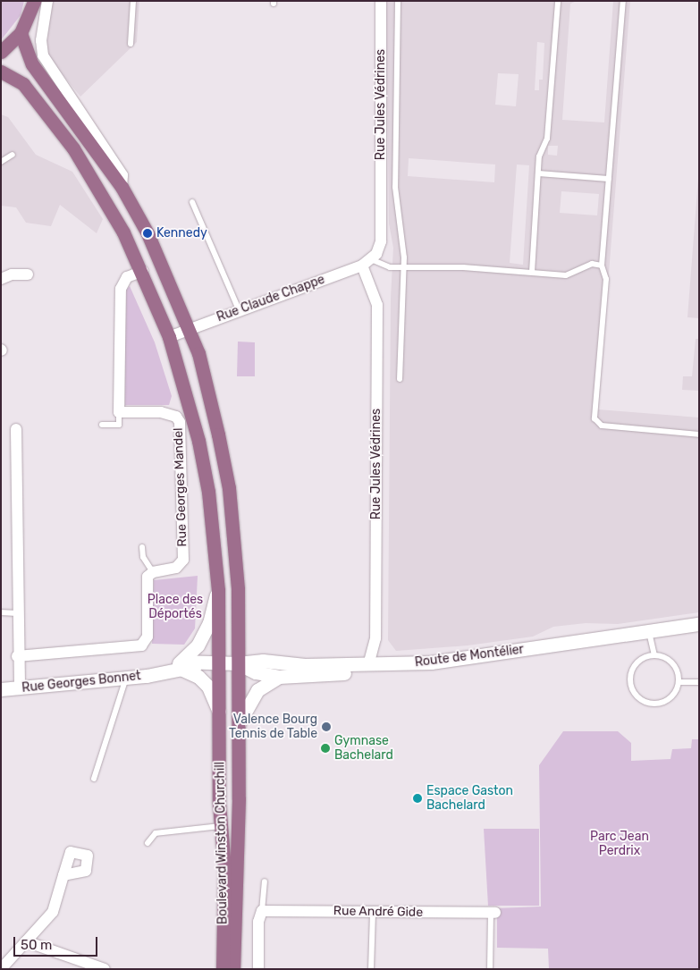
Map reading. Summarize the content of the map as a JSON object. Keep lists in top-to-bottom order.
{
  "streets": {
    "main road": ["Route de Montélier", "Rue Georges Bonnet", "Boulevard Winston Churchill"],
    "street": [
      "Rue Jules Védrines",
      "Rue Claude Chappe",
      "Rue Georges Mandel",
      "Rue André Gide"
    ]
  },
  "crossings": [
    ["Rue Jules Védrines", "Rue Claude Chappe"],
    ["Rue Jules Védrines", "Route de Montélier"],
    ["Rue Claude Chappe", "Boulevard Winston Churchill"],
    ["Route de Montélier", "Rue Georges Bonnet"],
    ["Route de Montélier", "Boulevard Winston Churchill"],
    ["Rue Georges Bonnet", "Boulevard Winston Churchill"]
  ],
  "parks": ["Place des Déportés", "Parc Jean Perdrix"],
  "places": [
    "Kennedy",
    "Valence Bourg Tennis de Table",
    "Gymnase Bachelard",
    "Espace Gaston Bachelard"
  ],
  "scale_bar": "50 m"
}
